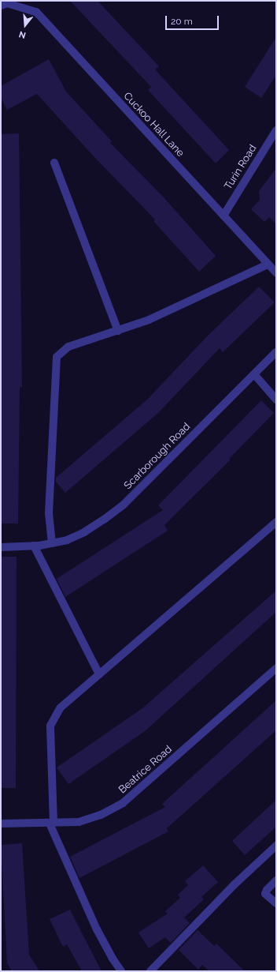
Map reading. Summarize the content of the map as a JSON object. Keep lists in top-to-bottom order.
{
  "streets": {
    "street": [
      "Cuckoo Hall Lane",
      "Turin Road",
      "Scarborough Road",
      "Beatrice Road"
    ]
  },
  "crossings": [
    ["Cuckoo Hall Lane", "Turin Road"]
  ],
  "scale_bar": "20 m",
  "north": "bottom"
}
